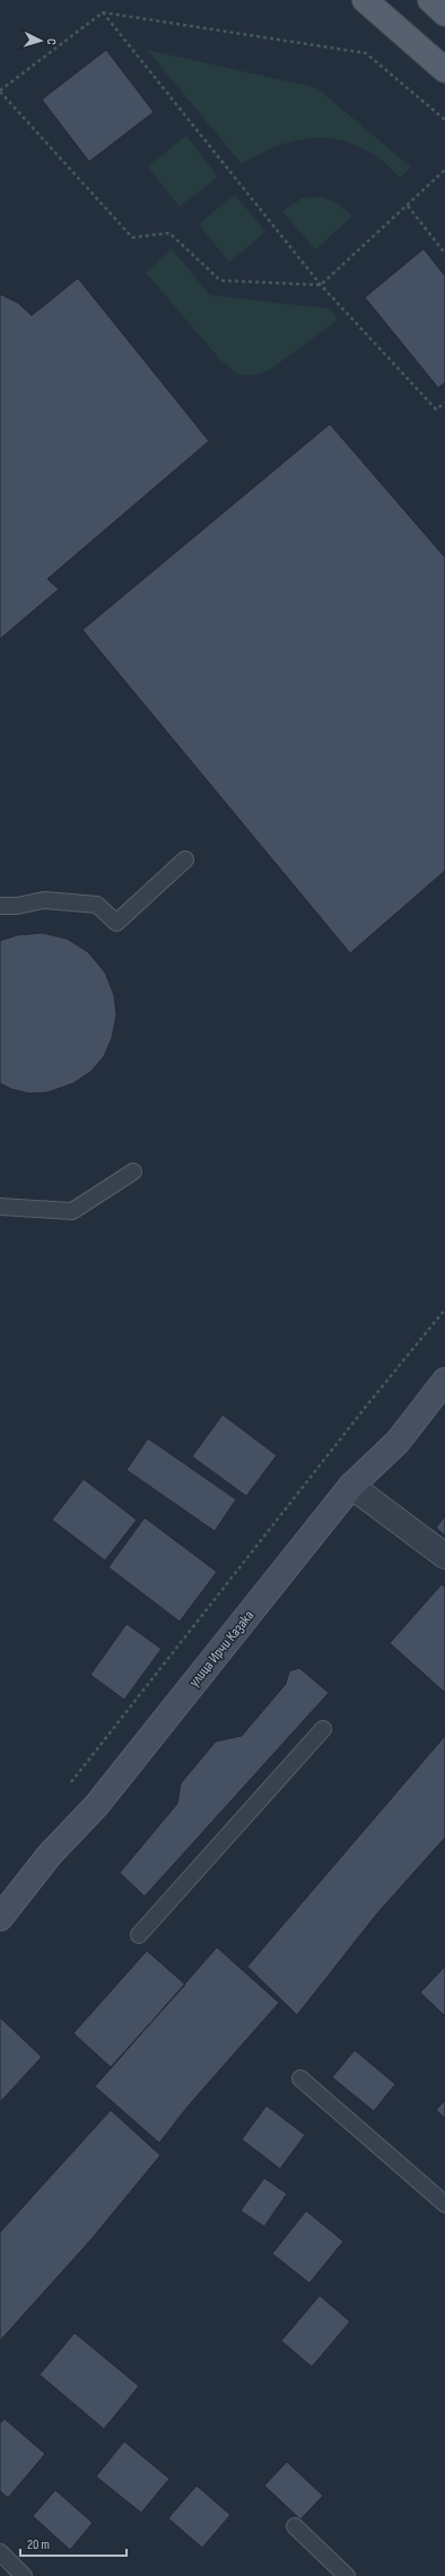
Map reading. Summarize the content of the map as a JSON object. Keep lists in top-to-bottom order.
{
  "streets": {
    "main road": ["улица Ирчи Казака"]
  },
  "scale_bar": "20 m",
  "north": "right"
}
